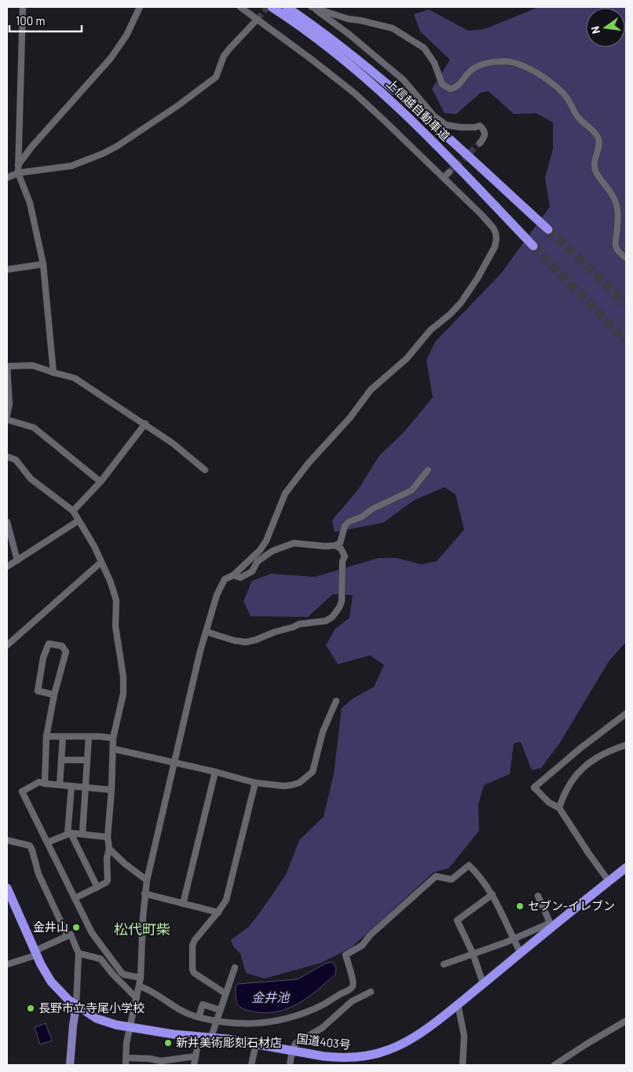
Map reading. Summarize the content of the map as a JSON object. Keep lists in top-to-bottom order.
{
  "streets": {
    "highway": ["上信越自動車道", "国道403号"]
  },
  "districts": ["松代町柴"],
  "water": ["金井池"],
  "places": [
    "セブン-イレブン",
    "金井山",
    "長野市立寺尾小学校",
    "新井美術彫刻石材店"
  ],
  "scale_bar": "100 m",
  "north": "left"
}
